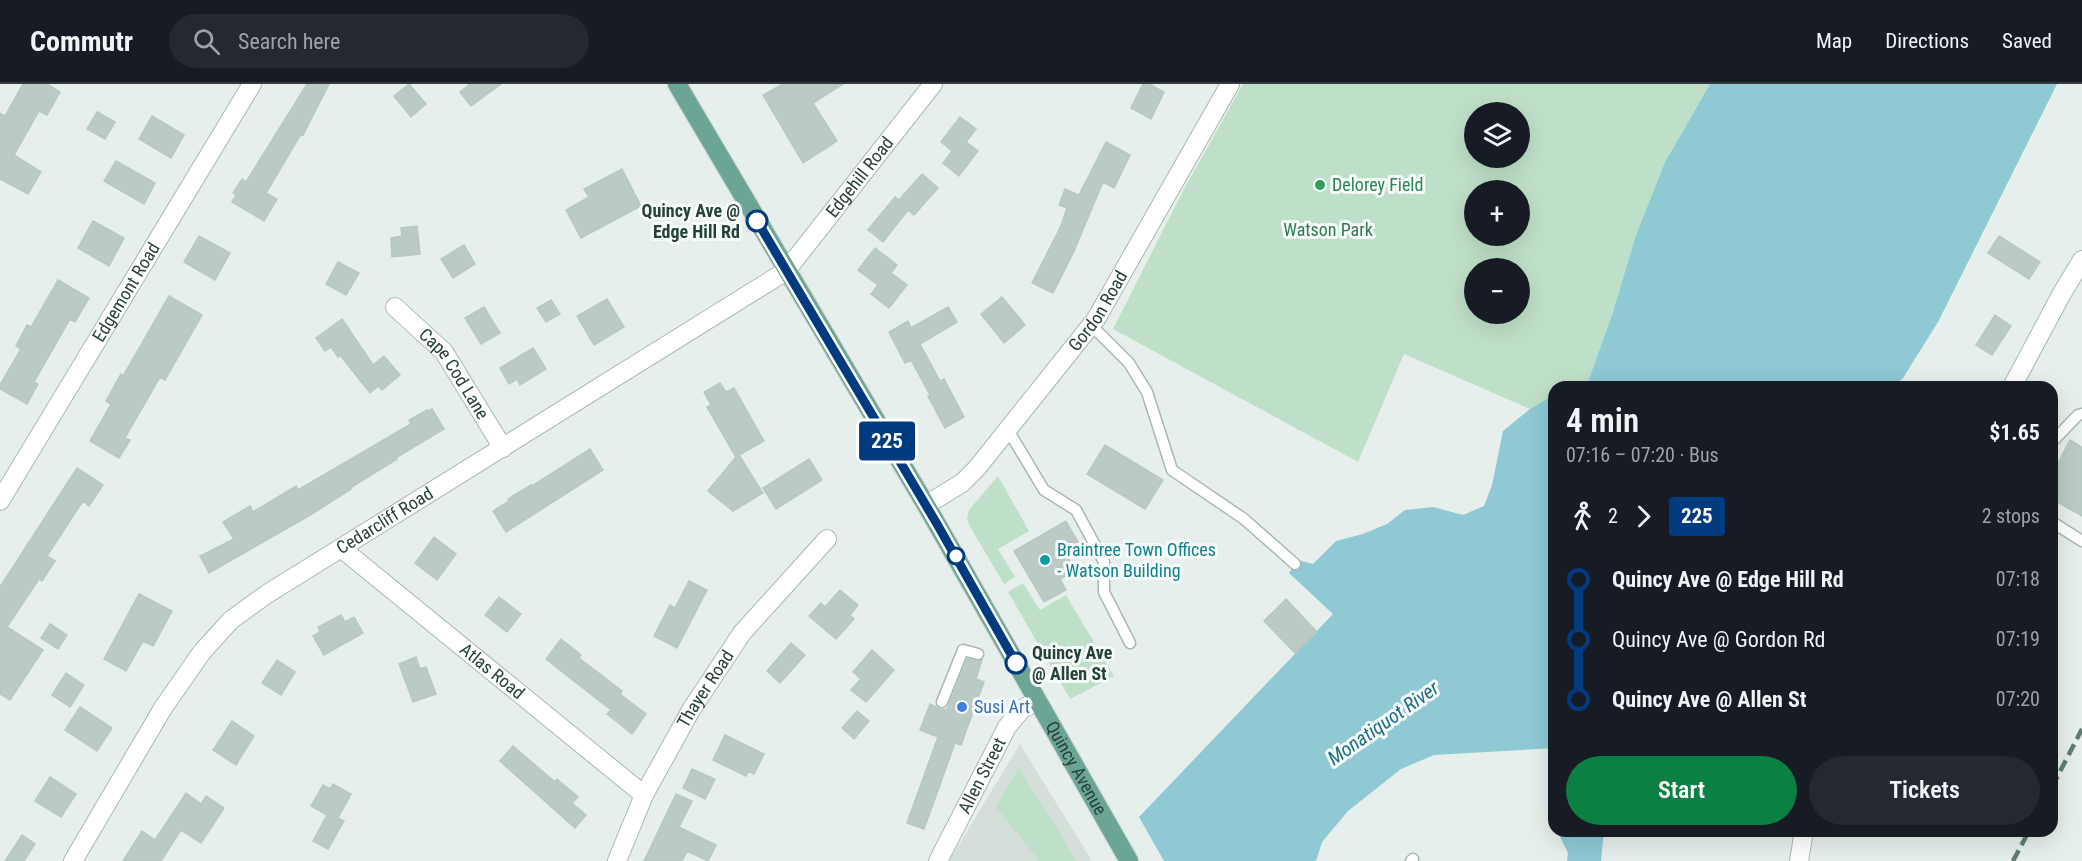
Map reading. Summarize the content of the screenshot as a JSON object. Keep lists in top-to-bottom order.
{
  "streets": {
    "main road": ["Quincy Avenue"],
    "street": [
      "Edgehill Road",
      "Edgemont Road",
      "Gordon Road",
      "Cape Cod Lane",
      "Cedarcliff Road",
      "Atlas Road",
      "Thayer Road",
      "Allen Street"
    ]
  },
  "crossings": [
    ["Edgehill Road", "Cedarcliff Road"],
    ["Edgehill Road", "Quincy Avenue"],
    ["Gordon Road", "Quincy Avenue"],
    ["Cape Cod Lane", "Cedarcliff Road"],
    ["Cedarcliff Road", "Atlas Road"],
    ["Cedarcliff Road", "Quincy Avenue"],
    ["Atlas Road", "Thayer Road"],
    ["Quincy Avenue", "Allen Street"]
  ],
  "water": ["Monatiquot River"],
  "parks": ["Watson Park"],
  "places": [
    "Delorey Field",
    "Quincy Ave @ Edge Hill Rd",
    "Braintree Town Offices - Watson Building",
    "Quincy Ave @ Allen St",
    "Susi Art"
  ],
  "lines": ["bus line 225"],
  "page": {
    "header": "Commutr",
    "search": "Search here",
    "nav": ["Map", "Directions", "Saved"],
    "on_map": "225",
    "map_buttons": ["+", "−"],
    "heading": ["4 min", "07:16 – 07:20 · Bus", "$1.65"],
    "legs": ["2", "225", "2 stops"],
    "list": [
      {
        "name": "Quincy Ave @ Edge Hill Rd",
        "value": "07:18"
      },
      {
        "name": "Quincy Ave @ Gordon Rd",
        "value": "07:19"
      },
      {
        "name": "Quincy Ave @ Allen St",
        "value": "07:20"
      }
    ],
    "buttons": ["Start", "Tickets"]
  }
}
